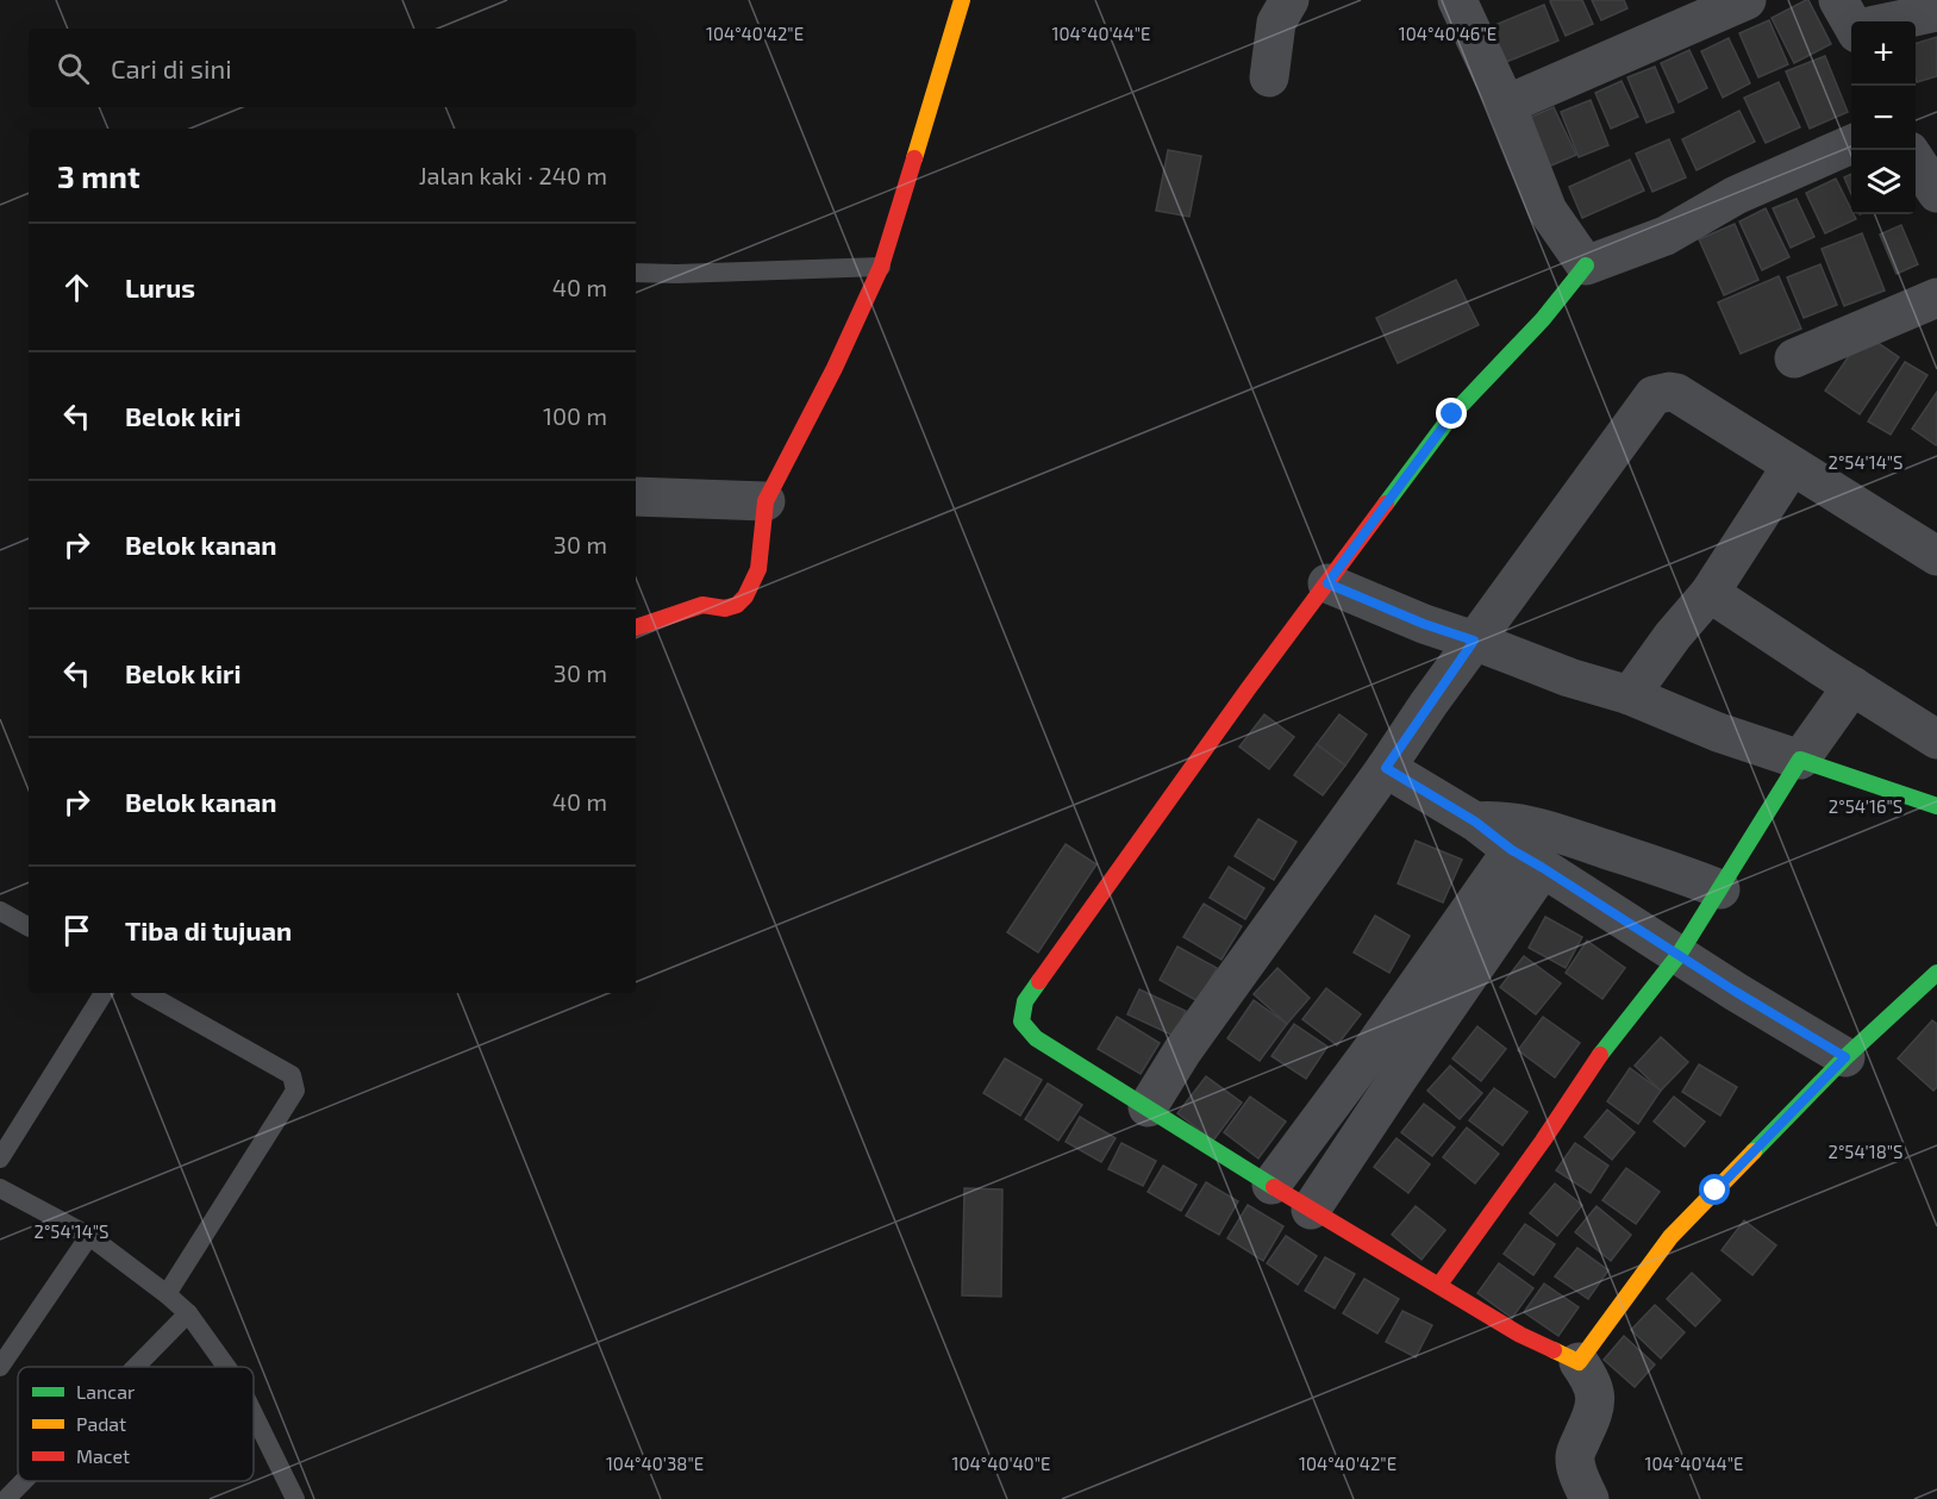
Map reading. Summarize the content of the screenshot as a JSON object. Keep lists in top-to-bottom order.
{
  "legend": ["Lancar", "Padat", "Macet"],
  "page": {
    "map_buttons": ["+", "−"],
    "search": "Cari di sini",
    "heading": ["3 mnt", "Jalan kaki · 240 m"],
    "list": [
      ["Lurus", "40 m"],
      ["Belok kiri", "100 m"],
      ["Belok kanan", "30 m"],
      ["Belok kiri", "30 m"],
      ["Belok kanan", "40 m"],
      "Tiba di tujuan"
    ]
  },
  "coordinates": [
    "104°40'42\"E",
    "104°40'44\"E",
    "104°40'46\"E",
    "2°54'14\"S",
    "2°54'16\"S",
    "2°54'18\"S",
    "104°40'38\"E",
    "104°40'40\"E"
  ]
}
